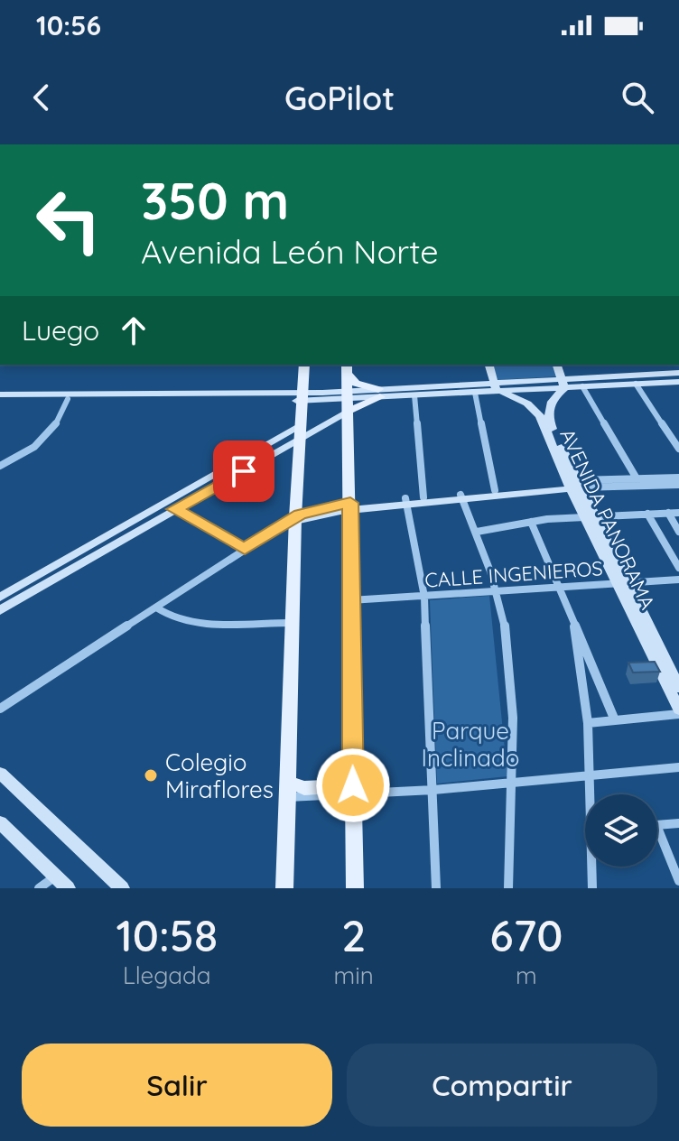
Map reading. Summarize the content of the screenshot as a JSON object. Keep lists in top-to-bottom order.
{
  "streets": {
    "street": ["AVENIDA PANORAMA", "CALLE INGENIEROS"]
  },
  "crossings": [
    ["AVENIDA PANORAMA", "CALLE INGENIEROS"]
  ],
  "parks": ["Parque Inclinado"],
  "places": ["Colegio Miraflores"],
  "page": {
    "status": "10:56",
    "header": "GoPilot",
    "turn": ["350 m", "Avenida León Norte"],
    "then": "Luego",
    "eta": [
      "10:58",
      "Llegada",
      "2",
      "min",
      "670",
      "m"
    ],
    "buttons": ["Salir", "Compartir"]
  }
}
